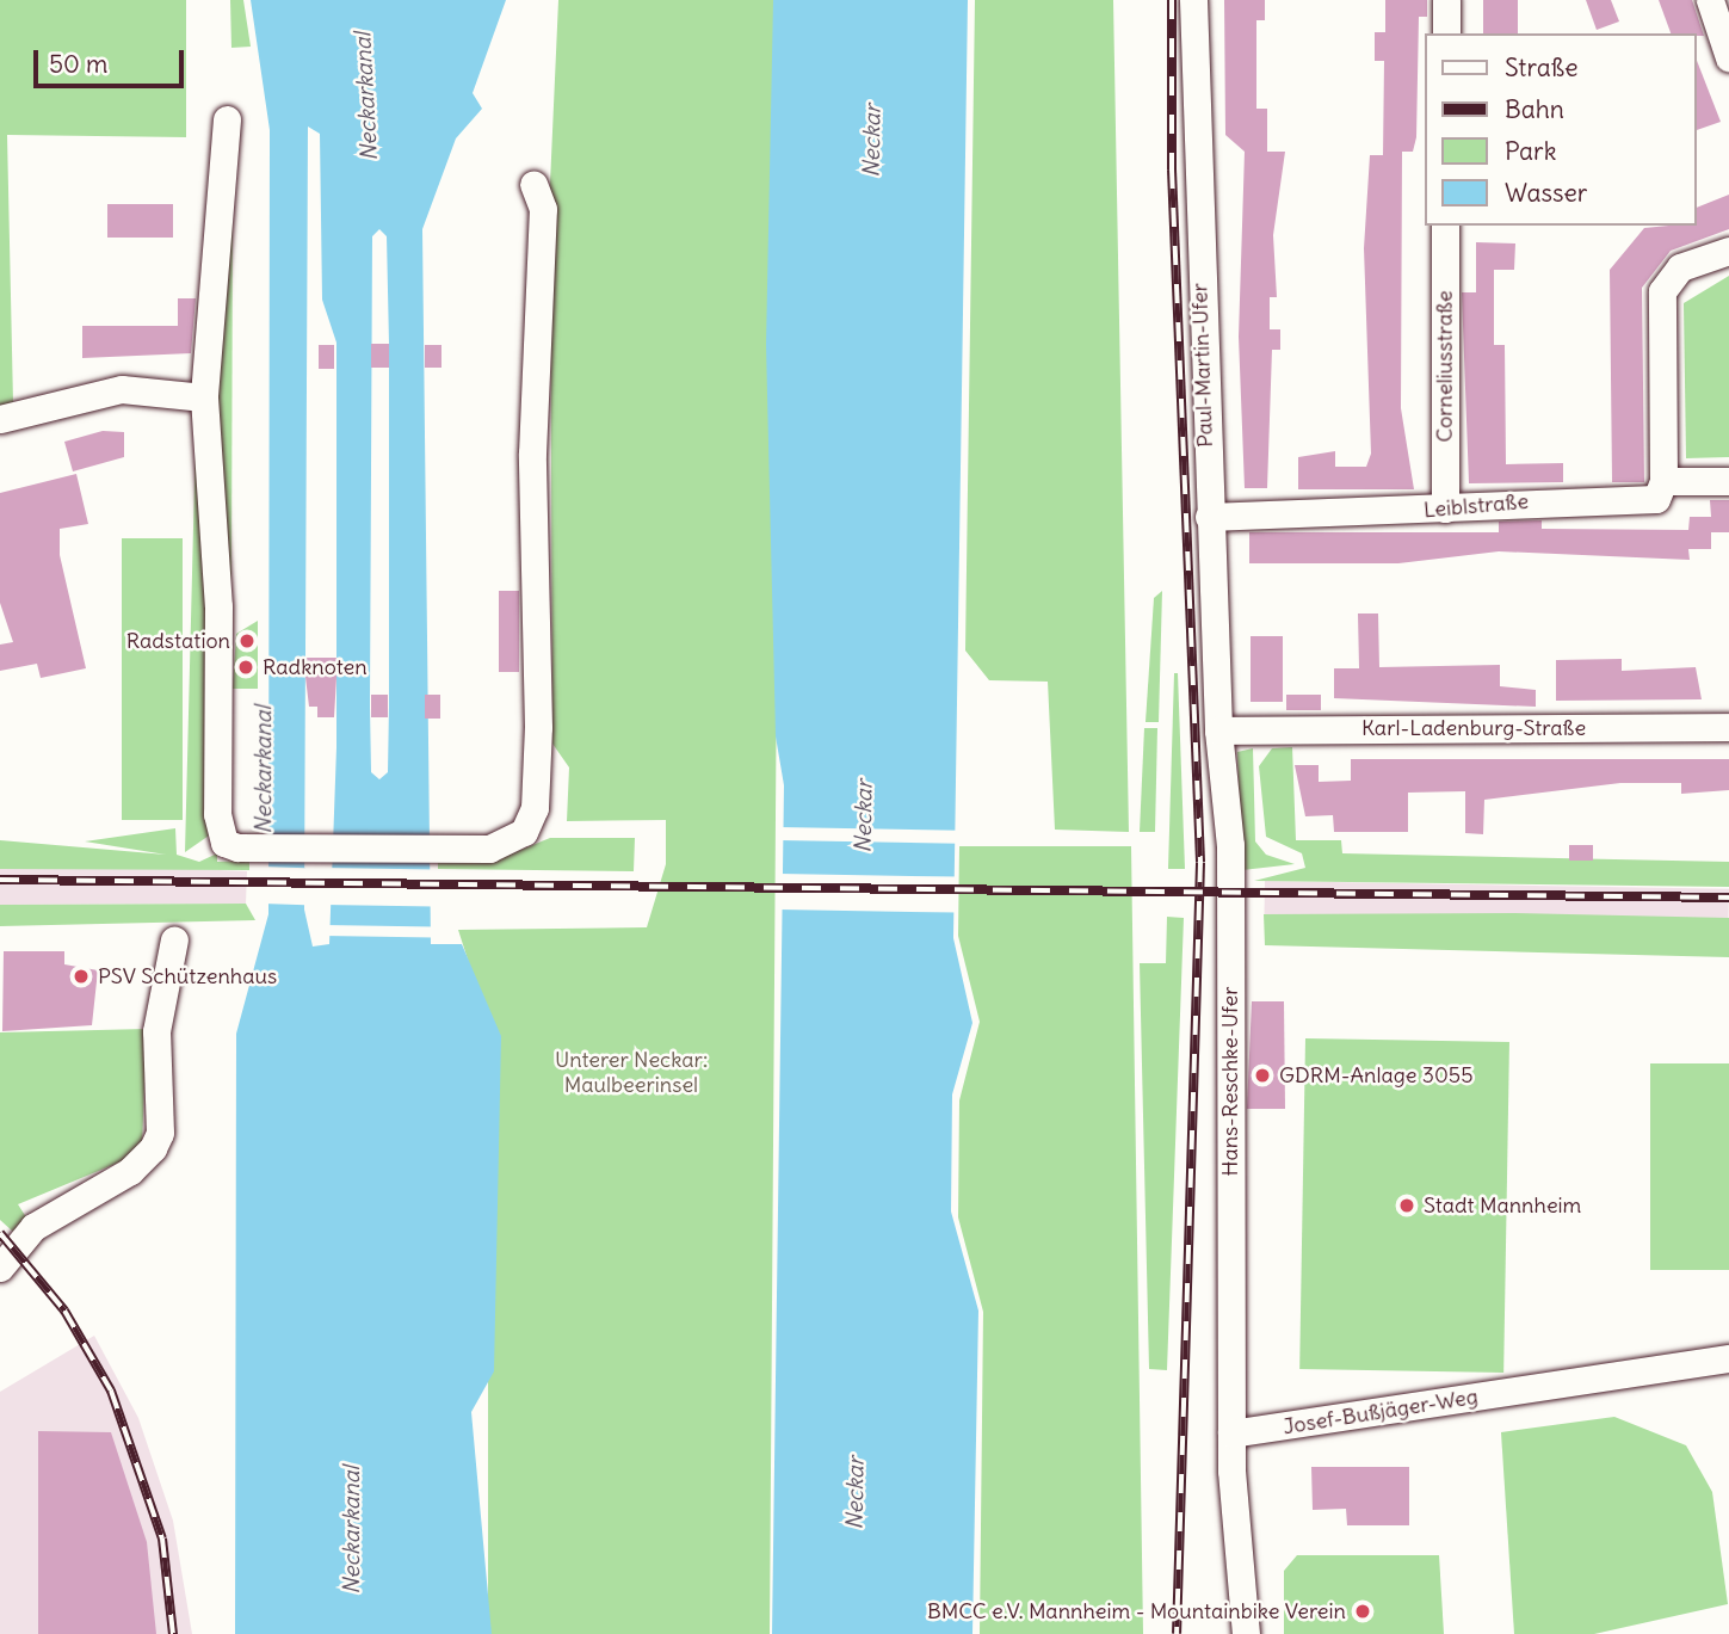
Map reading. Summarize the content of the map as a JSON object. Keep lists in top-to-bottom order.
{
  "streets": {
    "street": [
      "Paul-Martin-Ufer",
      "Corneliusstraße",
      "Leiblstraße",
      "Karl-Ladenburg-Straße",
      "Hans-Reschke-Ufer",
      "Josef-Bußjäger-Weg"
    ]
  },
  "crossings": [
    ["Paul-Martin-Ufer", "Leiblstraße"],
    ["Paul-Martin-Ufer", "Karl-Ladenburg-Straße"],
    ["Paul-Martin-Ufer", "Hans-Reschke-Ufer"],
    ["Corneliusstraße", "Leiblstraße"],
    ["Karl-Ladenburg-Straße", "Hans-Reschke-Ufer"],
    ["Hans-Reschke-Ufer", "Josef-Bußjäger-Weg"]
  ],
  "water": ["Neckarkanal", "Neckar"],
  "parks": ["Unterer Neckar: Maulbeerinsel"],
  "places": [
    "Radstation",
    "Radknoten",
    "PSV Schützenhaus",
    "GDRM-Anlage 3055",
    "Stadt Mannheim",
    "BMCC e.V. Mannheim - Mountainbike Verein"
  ],
  "legend": [
    "Straße",
    "Bahn",
    "Park",
    "Wasser"
  ],
  "scale_bar": "50 m"
}
